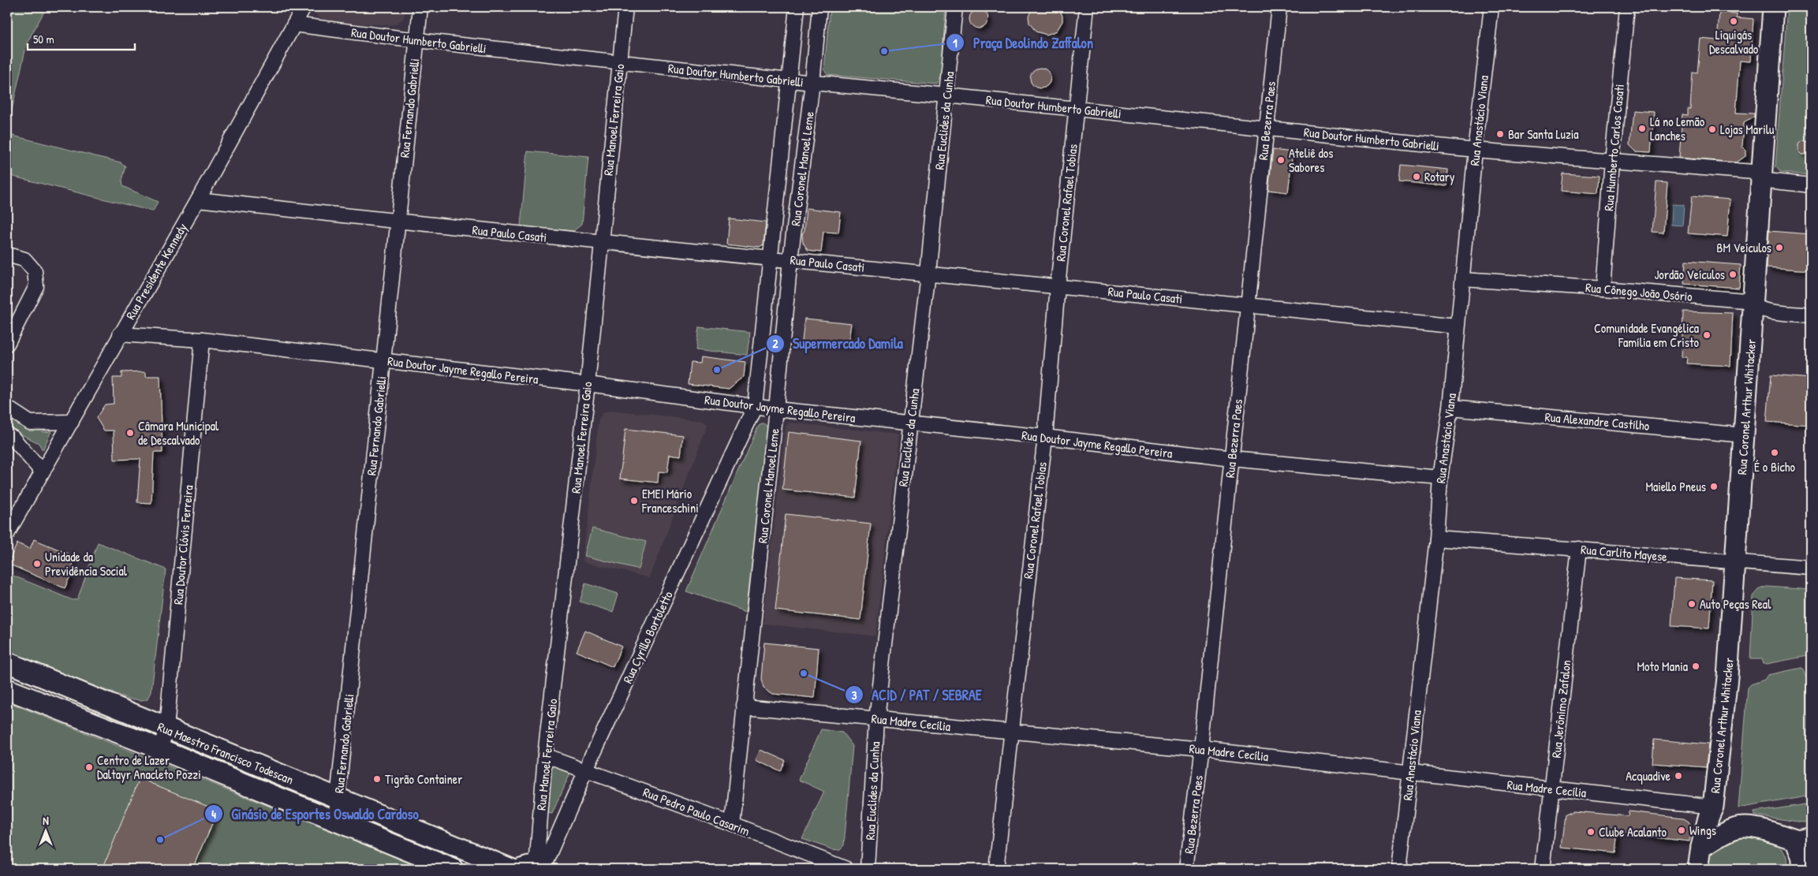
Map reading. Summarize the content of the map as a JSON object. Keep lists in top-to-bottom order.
{
  "streets": {
    "main road": ["Rua Coronel Arthur Whitacker", "Rua Maestro Francisco Todescan"],
    "street": [
      "Rua Doutor Humberto Gabrielli",
      "Rua Fernando Gabrielli",
      "Rua Manoel Ferreira Gaio",
      "Rua Euclides da Cunha",
      "Rua Bezerra Paes",
      "Rua Anastácio Viana",
      "Rua Humberto Carlos Casati",
      "Rua Coronel Manoel Leme",
      "Rua Coronel Rafael Tobias",
      "Rua Paulo Casati",
      "Rua Presidente Kennedy",
      "Rua Cônego João Osório",
      "Rua Doutor Jayme Regallo Pereira",
      "Rua Alexandre Castilho",
      "Rua Doutor Clóvis Ferreira",
      "Rua Carlito Mayese",
      "Rua Cyrillo Bortoletto",
      "Rua Jerônimo Zafalon",
      "Rua Madre Cecília",
      "Rua Pedro Paulo Casarim"
    ]
  },
  "crossings": [
    ["Rua Doutor Humberto Gabrielli", "Rua Fernando Gabrielli"],
    ["Rua Doutor Humberto Gabrielli", "Rua Manoel Ferreira Gaio"],
    ["Rua Doutor Humberto Gabrielli", "Rua Euclides da Cunha"],
    ["Rua Doutor Humberto Gabrielli", "Rua Bezerra Paes"],
    ["Rua Doutor Humberto Gabrielli", "Rua Anastácio Viana"],
    ["Rua Doutor Humberto Gabrielli", "Rua Humberto Carlos Casati"],
    ["Rua Doutor Humberto Gabrielli", "Rua Coronel Manoel Leme"],
    ["Rua Doutor Humberto Gabrielli", "Rua Coronel Rafael Tobias"],
    ["Rua Doutor Humberto Gabrielli", "Rua Presidente Kennedy"],
    ["Rua Doutor Humberto Gabrielli", "Rua Coronel Arthur Whitacker"],
    ["Rua Fernando Gabrielli", "Rua Paulo Casati"],
    ["Rua Fernando Gabrielli", "Rua Doutor Jayme Regallo Pereira"],
    ["Rua Fernando Gabrielli", "Rua Maestro Francisco Todescan"],
    ["Rua Manoel Ferreira Gaio", "Rua Paulo Casati"],
    ["Rua Manoel Ferreira Gaio", "Rua Doutor Jayme Regallo Pereira"],
    ["Rua Manoel Ferreira Gaio", "Rua Cyrillo Bortoletto"],
    ["Rua Manoel Ferreira Gaio", "Rua Pedro Paulo Casarim"],
    ["Rua Euclides da Cunha", "Rua Paulo Casati"],
    ["Rua Euclides da Cunha", "Rua Doutor Jayme Regallo Pereira"],
    ["Rua Euclides da Cunha", "Rua Madre Cecília"],
    ["Rua Bezerra Paes", "Rua Paulo Casati"],
    ["Rua Bezerra Paes", "Rua Doutor Jayme Regallo Pereira"],
    ["Rua Bezerra Paes", "Rua Madre Cecília"],
    ["Rua Anastácio Viana", "Rua Paulo Casati"],
    ["Rua Anastácio Viana", "Rua Cônego João Osório"],
    ["Rua Anastácio Viana", "Rua Doutor Jayme Regallo Pereira"],
    ["Rua Anastácio Viana", "Rua Alexandre Castilho"],
    ["Rua Anastácio Viana", "Rua Carlito Mayese"],
    ["Rua Anastácio Viana", "Rua Madre Cecília"],
    ["Rua Humberto Carlos Casati", "Rua Cônego João Osório"],
    ["Rua Coronel Manoel Leme", "Rua Paulo Casati"],
    ["Rua Coronel Manoel Leme", "Rua Doutor Jayme Regallo Pereira"],
    ["Rua Coronel Manoel Leme", "Rua Cyrillo Bortoletto"],
    ["Rua Coronel Manoel Leme", "Rua Madre Cecília"],
    ["Rua Coronel Manoel Leme", "Rua Pedro Paulo Casarim"],
    ["Rua Coronel Rafael Tobias", "Rua Paulo Casati"],
    ["Rua Coronel Rafael Tobias", "Rua Doutor Jayme Regallo Pereira"],
    ["Rua Coronel Rafael Tobias", "Rua Madre Cecília"],
    ["Rua Paulo Casati", "Rua Presidente Kennedy"],
    ["Rua Presidente Kennedy", "Rua Doutor Jayme Regallo Pereira"],
    ["Rua Cônego João Osório", "Rua Coronel Arthur Whitacker"],
    ["Rua Doutor Jayme Regallo Pereira", "Rua Doutor Clóvis Ferreira"],
    ["Rua Doutor Jayme Regallo Pereira", "Rua Cyrillo Bortoletto"],
    ["Rua Coronel Arthur Whitacker", "Rua Alexandre Castilho"],
    ["Rua Coronel Arthur Whitacker", "Rua Carlito Mayese"],
    ["Rua Coronel Arthur Whitacker", "Rua Madre Cecília"],
    ["Rua Doutor Clóvis Ferreira", "Rua Maestro Francisco Todescan"],
    ["Rua Carlito Mayese", "Rua Jerônimo Zafalon"],
    ["Rua Cyrillo Bortoletto", "Rua Pedro Paulo Casarim"],
    ["Rua Jerônimo Zafalon", "Rua Madre Cecília"]
  ],
  "places": [
    "Liquigás Descalvado",
    "Praça Deolindo Zaffalon",
    "Lá no Lemão Lanches",
    "Lojas Marilu",
    "Bar Santa Luzia",
    "Ateliê dos Sabores",
    "Rotary",
    "BM Veículos",
    "Jordão Veículos",
    "Comunidade Evangélica Família em Cristo",
    "Supermercado Damila",
    "Câmara Municipal de Descalvado",
    "É o Bicho",
    "Maiello Pneus",
    "EMEI Mário Franceschini",
    "Unidade da Previdência Social",
    "Auto Peças Real",
    "Moto Mania",
    "ACID / PAT / SEBRAE",
    "Centro de Lazer Daltayr Anacleto Pozzi",
    "Acquadive",
    "Tigrão Container",
    "Wings",
    "Clube Acalanto",
    "Ginásio de Esportes Oswaldo Cardoso"
  ],
  "scale_bar": "50 m",
  "north": "top"
}
